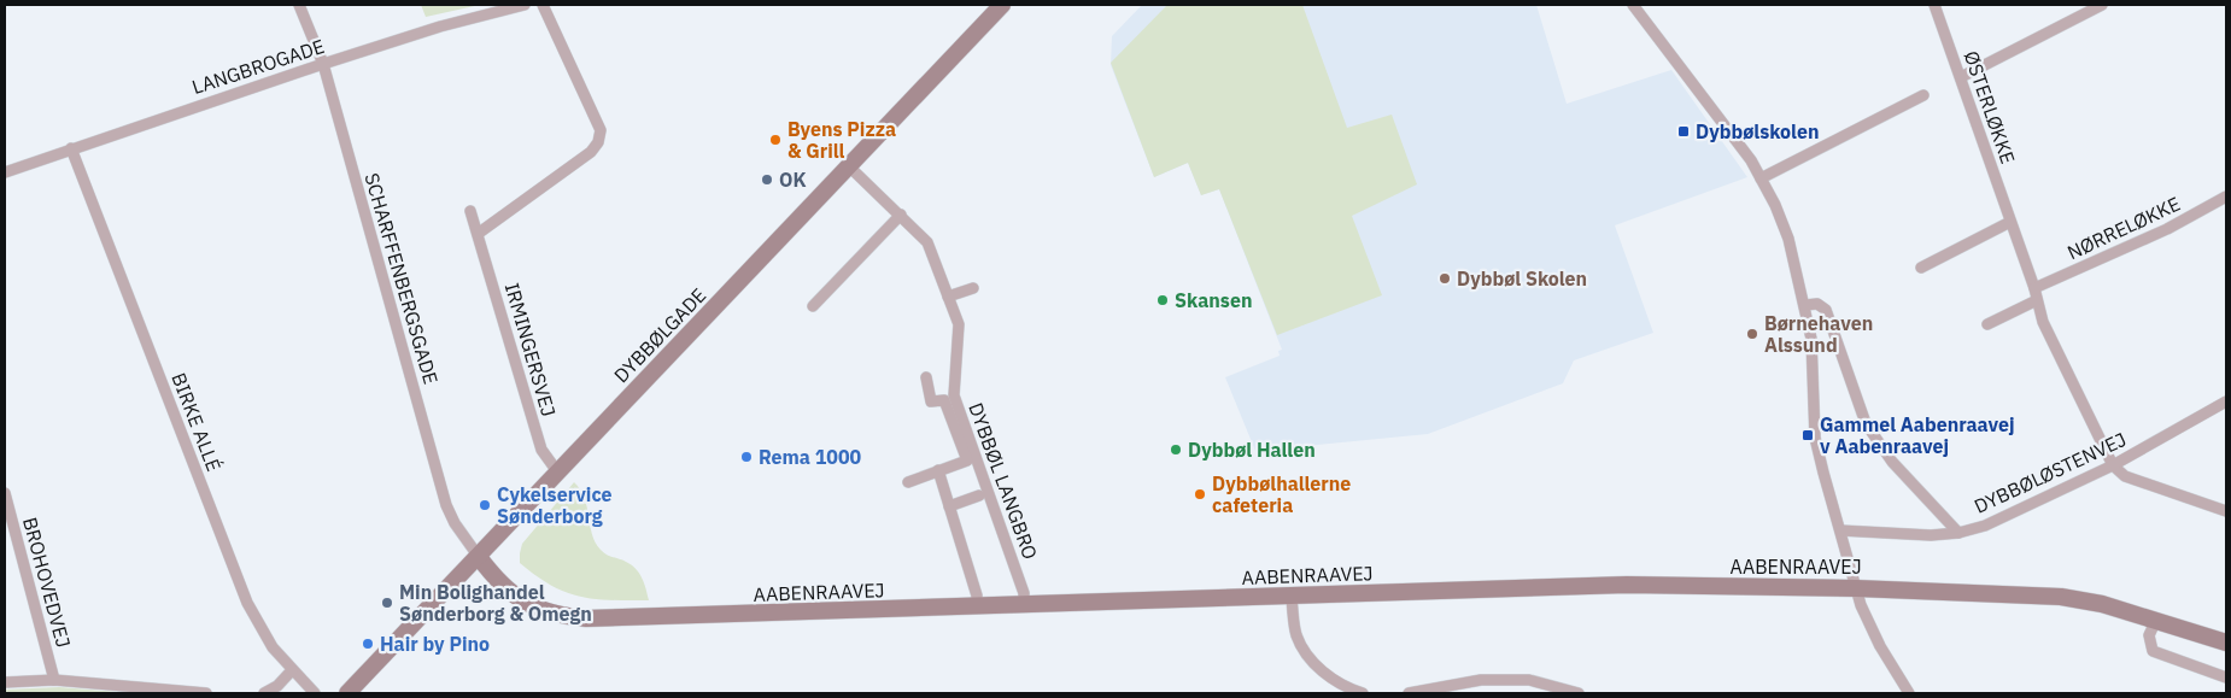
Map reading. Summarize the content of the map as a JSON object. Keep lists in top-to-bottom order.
{
  "streets": {
    "street": [
      "LANGBROGADE",
      "ØSTERLØKKE",
      "NØRRELØKKE",
      "SCHARFFENBERGSGADE",
      "DYBBØLGADE",
      "IRMINGERSVEJ",
      "BIRKE ALLÉ",
      "DYBBØLØSTENVEJ",
      "DYBBØL LANGBRO",
      "AABENRAAVEJ",
      "BROHOVEDVEJ"
    ]
  },
  "crossings": [
    ["LANGBROGADE", "SCHARFFENBERGSGADE"],
    ["LANGBROGADE", "BIRKE ALLÉ"],
    ["ØSTERLØKKE", "NØRRELØKKE"],
    ["ØSTERLØKKE", "DYBBØLØSTENVEJ"],
    ["SCHARFFENBERGSGADE", "DYBBØLGADE"],
    ["SCHARFFENBERGSGADE", "AABENRAAVEJ"],
    ["DYBBØLGADE", "IRMINGERSVEJ"],
    ["DYBBØLGADE", "DYBBØL LANGBRO"],
    ["DYBBØLGADE", "AABENRAAVEJ"],
    ["DYBBØL LANGBRO", "AABENRAAVEJ"]
  ],
  "places": {
    "transit": ["Dybbølskolen", "Gammel Aabenraavej v Aabenraavej"],
    "other": [
      "Byens Pizza & Grill",
      "OK",
      "Dybbøl Skolen",
      "Skansen",
      "Børnehaven Alssund",
      "Dybbøl Hallen",
      "Rema 1000",
      "Dybbølhallerne cafeteria",
      "Cykelservice Sønderborg",
      "Min Bolighandel Sønderborg & Omegn",
      "Hair by Pino"
    ]
  }
}
